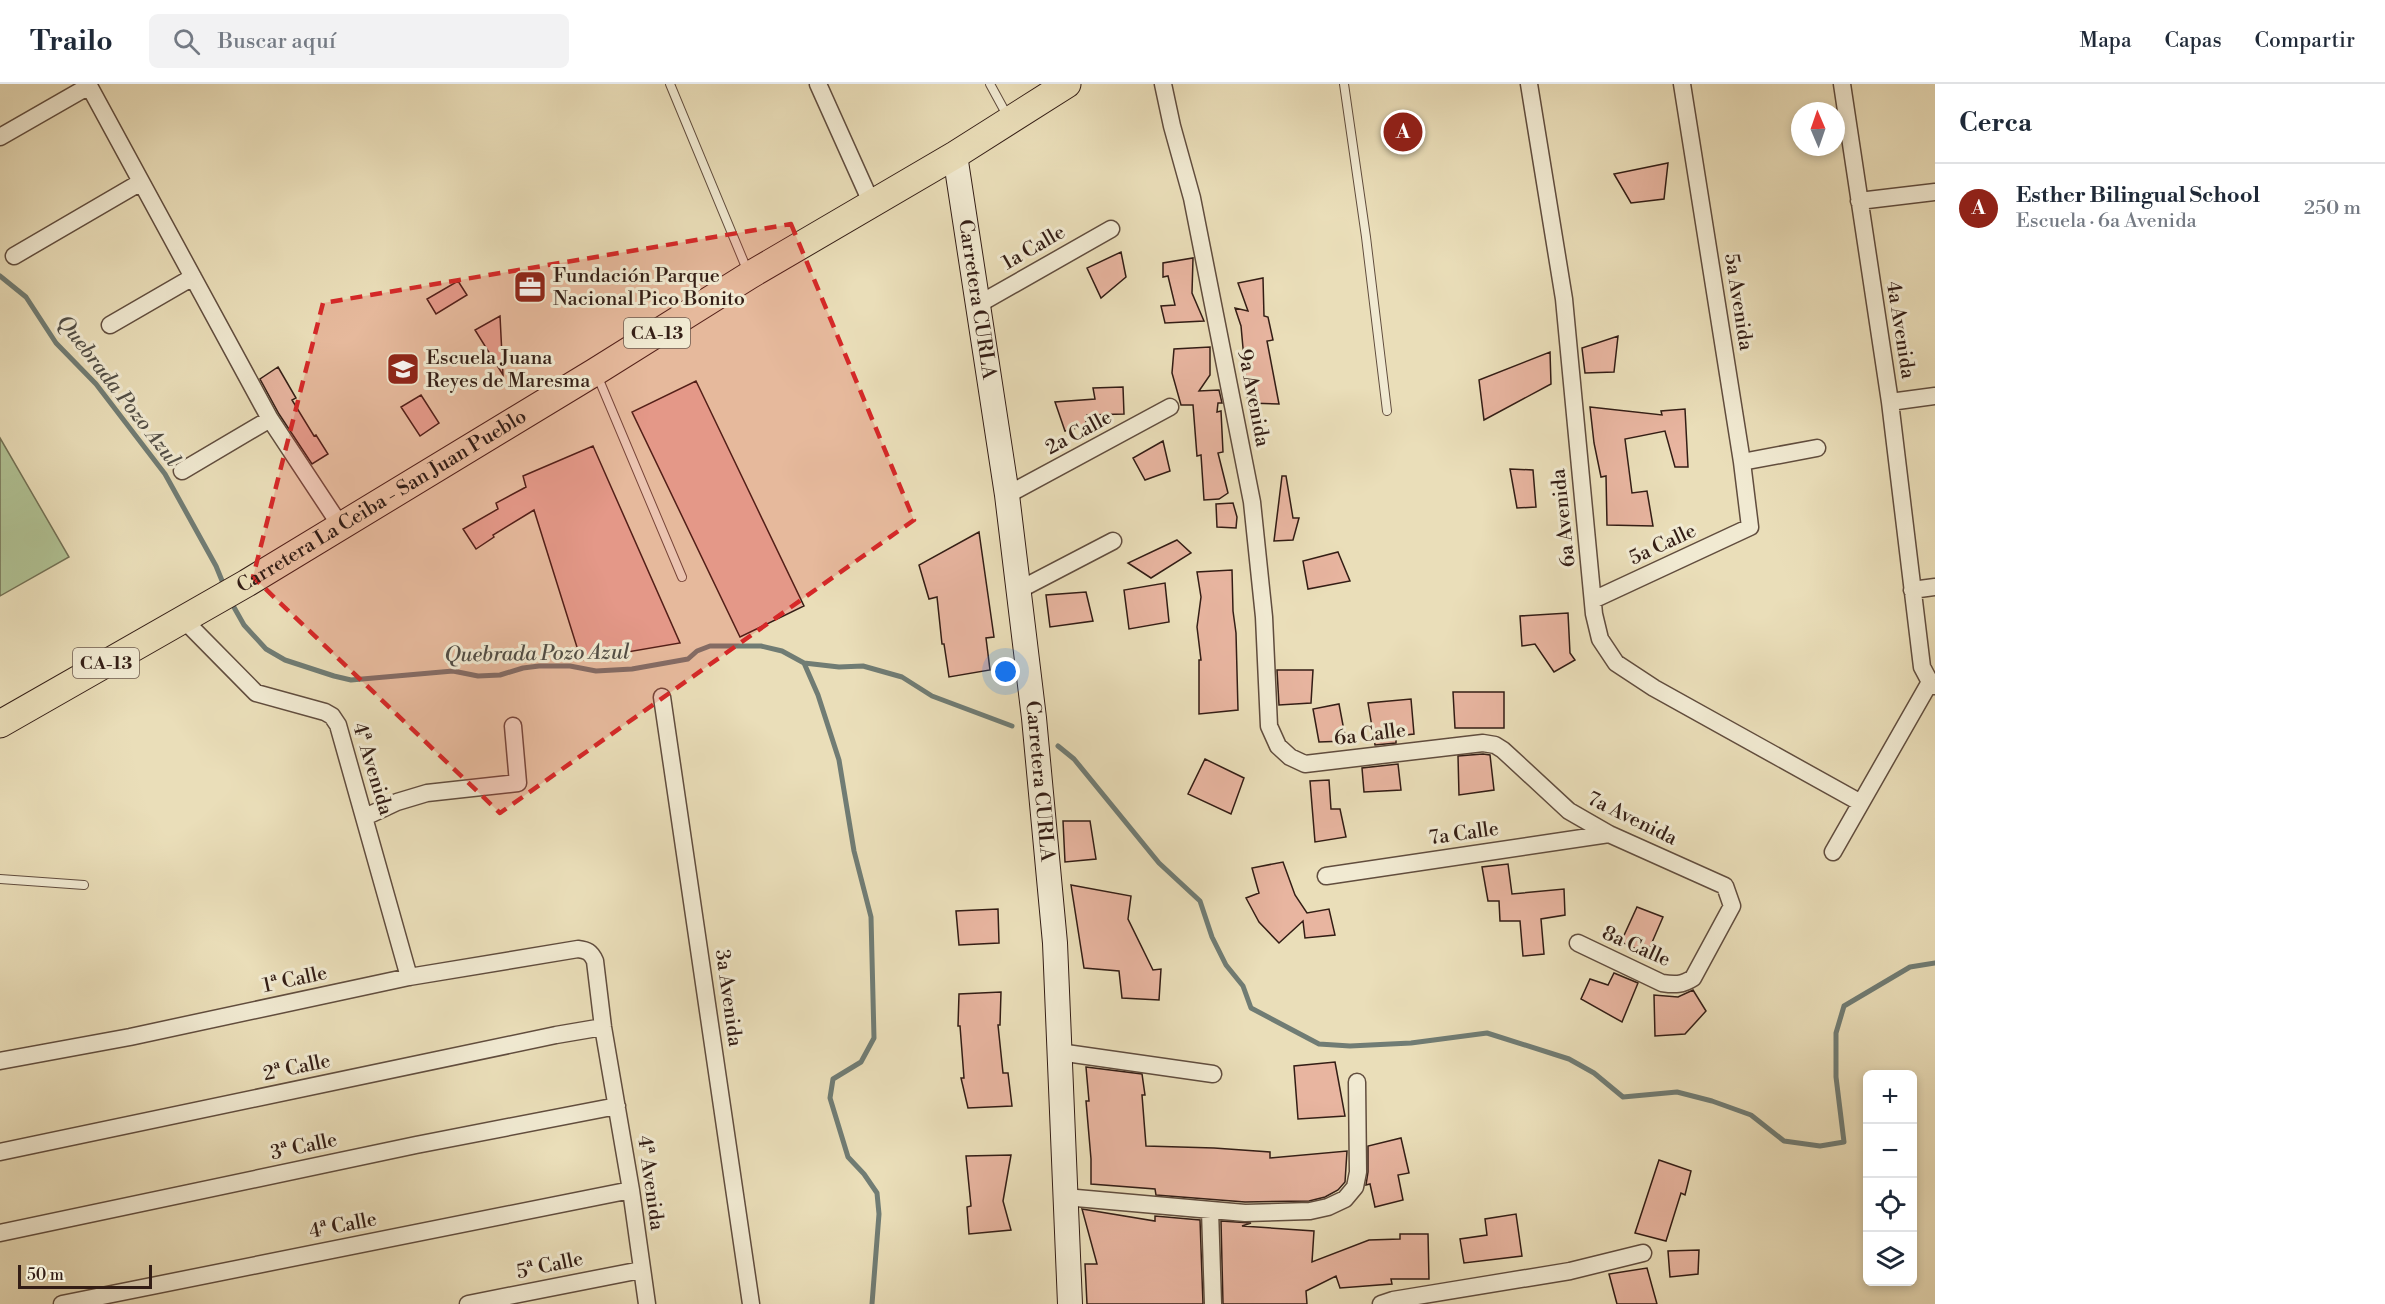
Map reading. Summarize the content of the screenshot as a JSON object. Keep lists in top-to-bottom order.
{
  "streets": {
    "main road": ["Carretera CURLA", "CA-13", "Carretera La Ceiba - San Juan Pueblo"],
    "street": [
      "1a Calle",
      "5a Avenida",
      "4a Avenida",
      "9a Avenida",
      "2a Calle",
      "6a Avenida",
      "5a Calle",
      "6a Calle",
      "4ª Avenida",
      "7a Avenida",
      "7a Calle",
      "8a Calle",
      "1ª Calle",
      "3a Avenida",
      "2ª Calle",
      "3ª Calle",
      "4ª Calle",
      "5ª Calle"
    ]
  },
  "crossings": [
    ["1a Calle", "Carretera CURLA"],
    ["Carretera CURLA", "2a Calle"],
    ["Carretera CURLA", "Carretera La Ceiba - San Juan Pueblo"],
    ["5a Avenida", "5a Calle"],
    ["9a Avenida", "6a Calle"],
    ["Carretera La Ceiba - San Juan Pueblo", "4ª Avenida"],
    ["6a Avenida", "5a Calle"],
    ["6a Calle", "7a Avenida"],
    ["4ª Avenida", "1ª Calle"],
    ["4ª Avenida", "2ª Calle"],
    ["4ª Avenida", "3ª Calle"],
    ["4ª Avenida", "4ª Calle"],
    ["4ª Avenida", "5ª Calle"],
    ["7a Avenida", "7a Calle"],
    ["7a Avenida", "8a Calle"]
  ],
  "water": ["Quebrada Pozo Azul"],
  "places": {
    "office": ["Fundación Parque Nacional Pico Bonito"],
    "school or university": ["Escuela Juana Reyes de Maresma"]
  },
  "scale_bar": "50 m",
  "north": "top",
  "page": {
    "header": "Trailo",
    "search": "Buscar aquí",
    "nav": ["Mapa", "Capas", "Compartir"],
    "heading": "Cerca",
    "pins": "A",
    "list": [
      {
        "mark": "A",
        "name": "Esther Bilingual School",
        "note": "Escuela · 6a Avenida",
        "value": "250 m"
      }
    ],
    "map_buttons": ["+", "−"],
    "scale": "50 m"
  }
}
